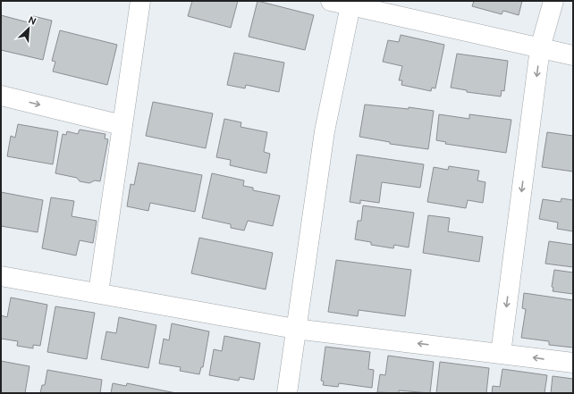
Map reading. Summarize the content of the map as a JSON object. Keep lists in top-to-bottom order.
{
  "north": "top right"
}
